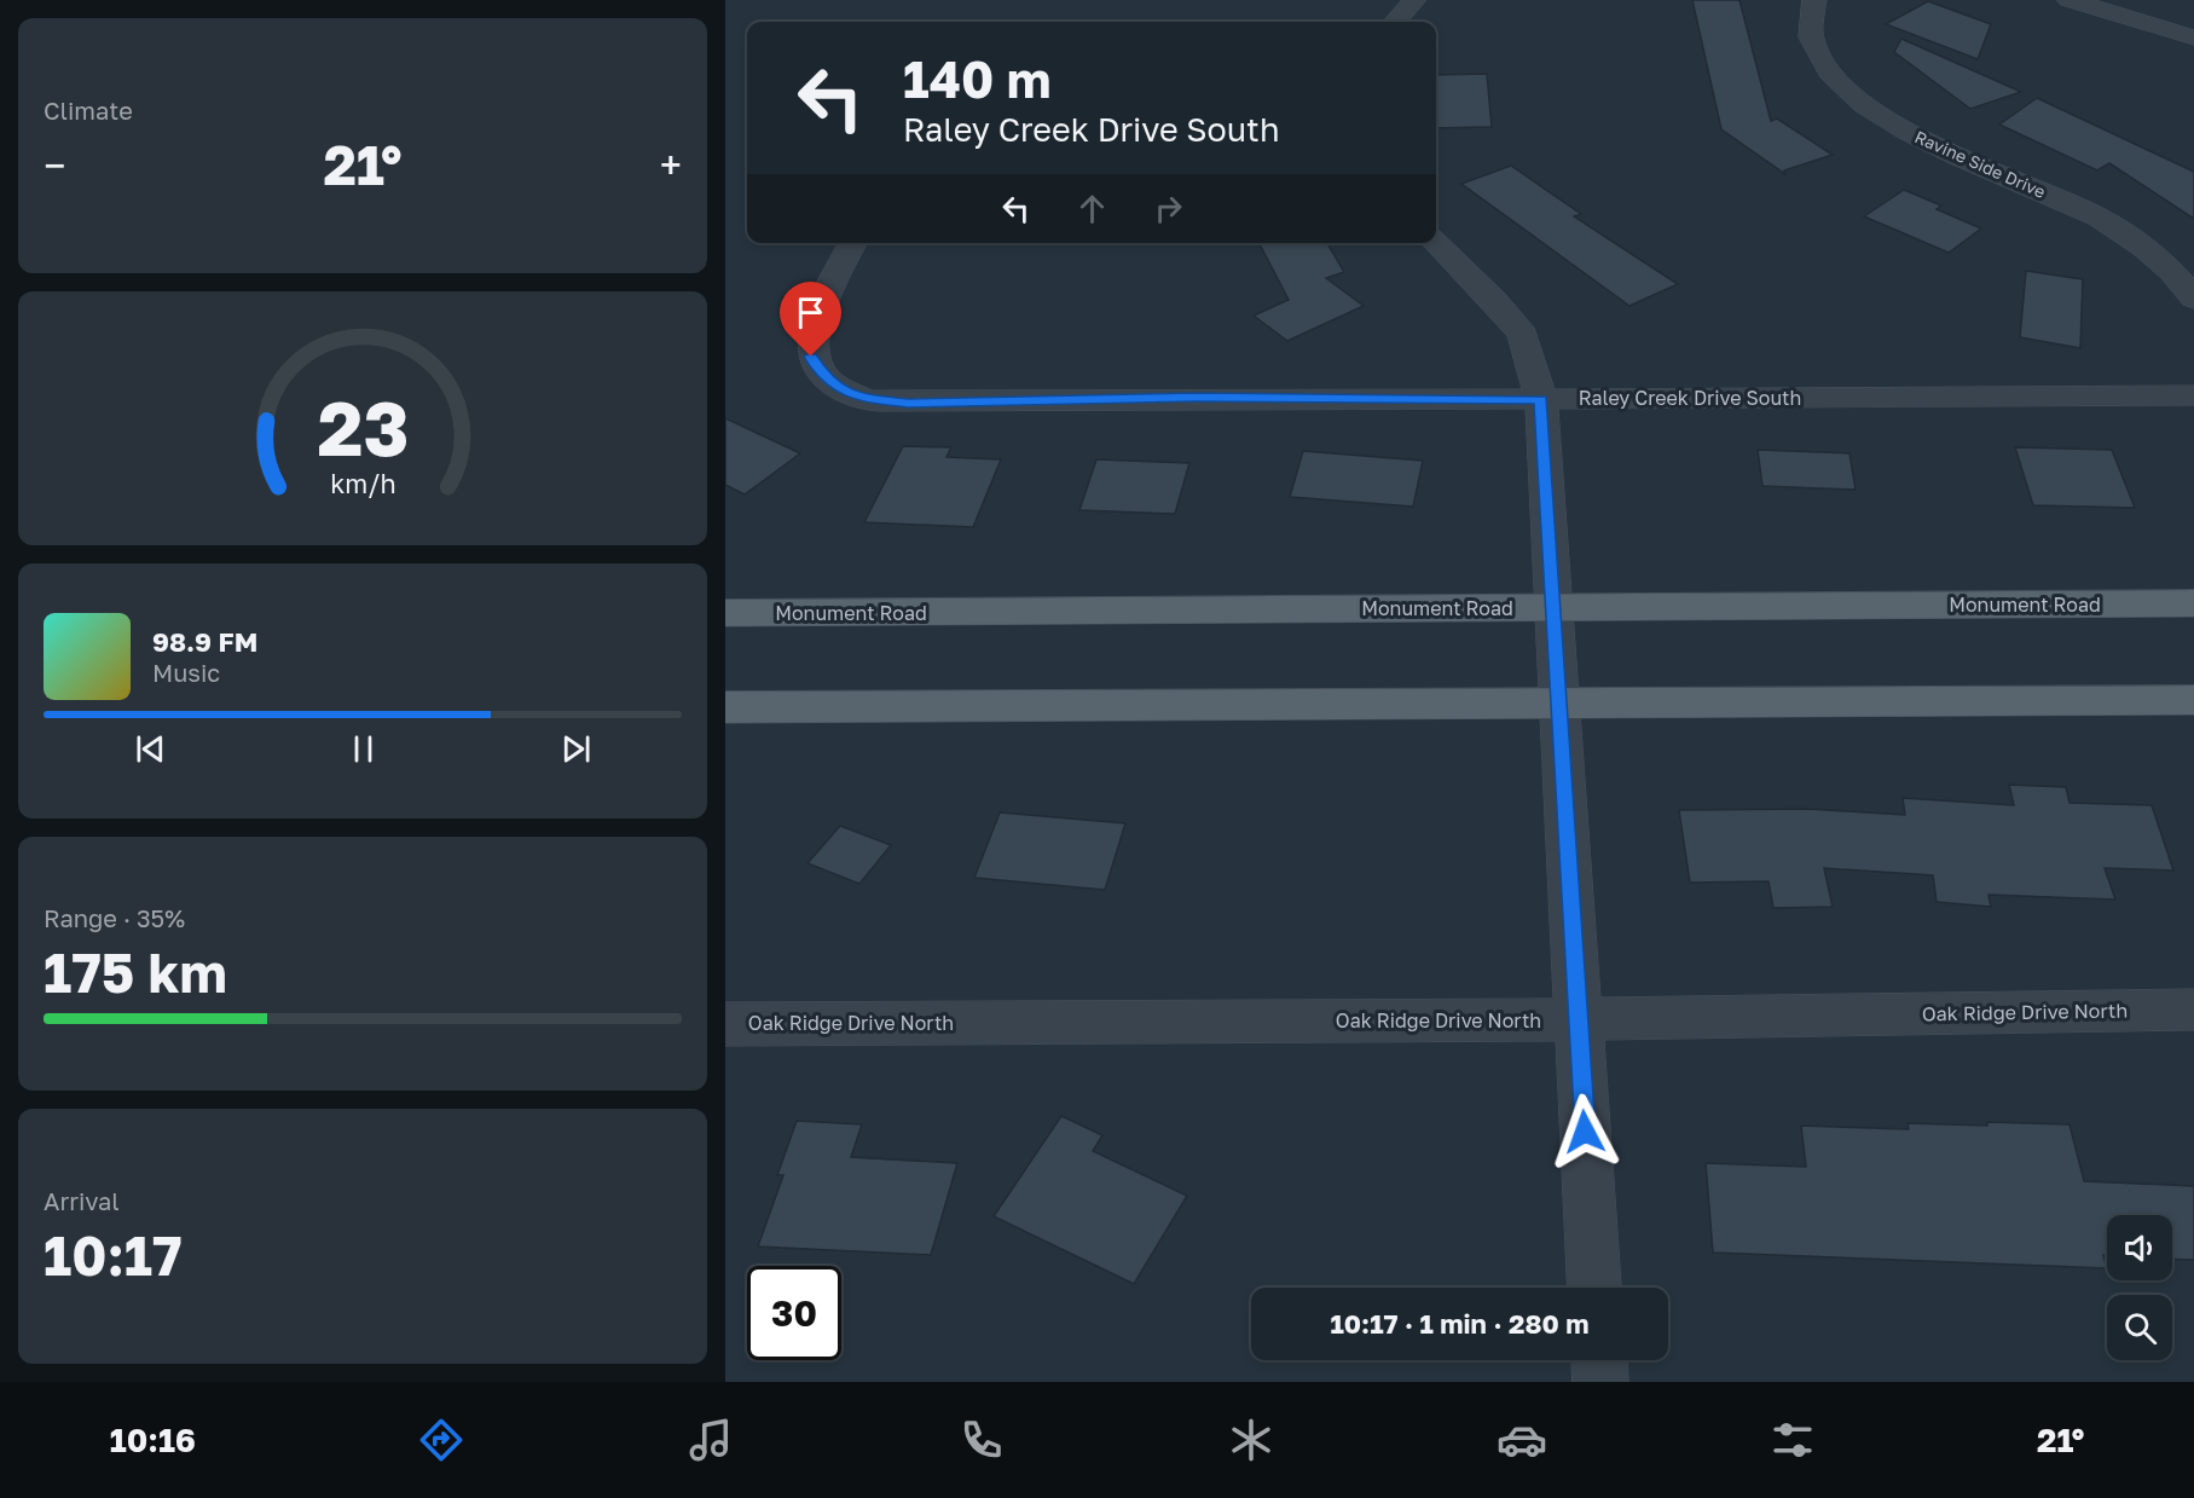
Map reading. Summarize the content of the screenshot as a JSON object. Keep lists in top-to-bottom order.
{
  "streets": {
    "main road": ["Monument Road"],
    "street": ["Ravine Side Drive", "Raley Creek Drive South", "Oak Ridge Drive North"]
  },
  "page": {
    "tile": [
      "Climate",
      ["Range · 35%", "175 km"],
      ["Arrival", "10:17"]
    ],
    "turn": ["140 m", "Raley Creek Drive South"],
    "heat": ["−", "21°", "+"],
    "song": ["98.9 FM", "Music"],
    "limit": "30",
    "trip": "10:17 · 1 min · 280 m",
    "tabs": ["10:16", "21°"],
    "gauge": ["23", "km/h"]
  }
}
